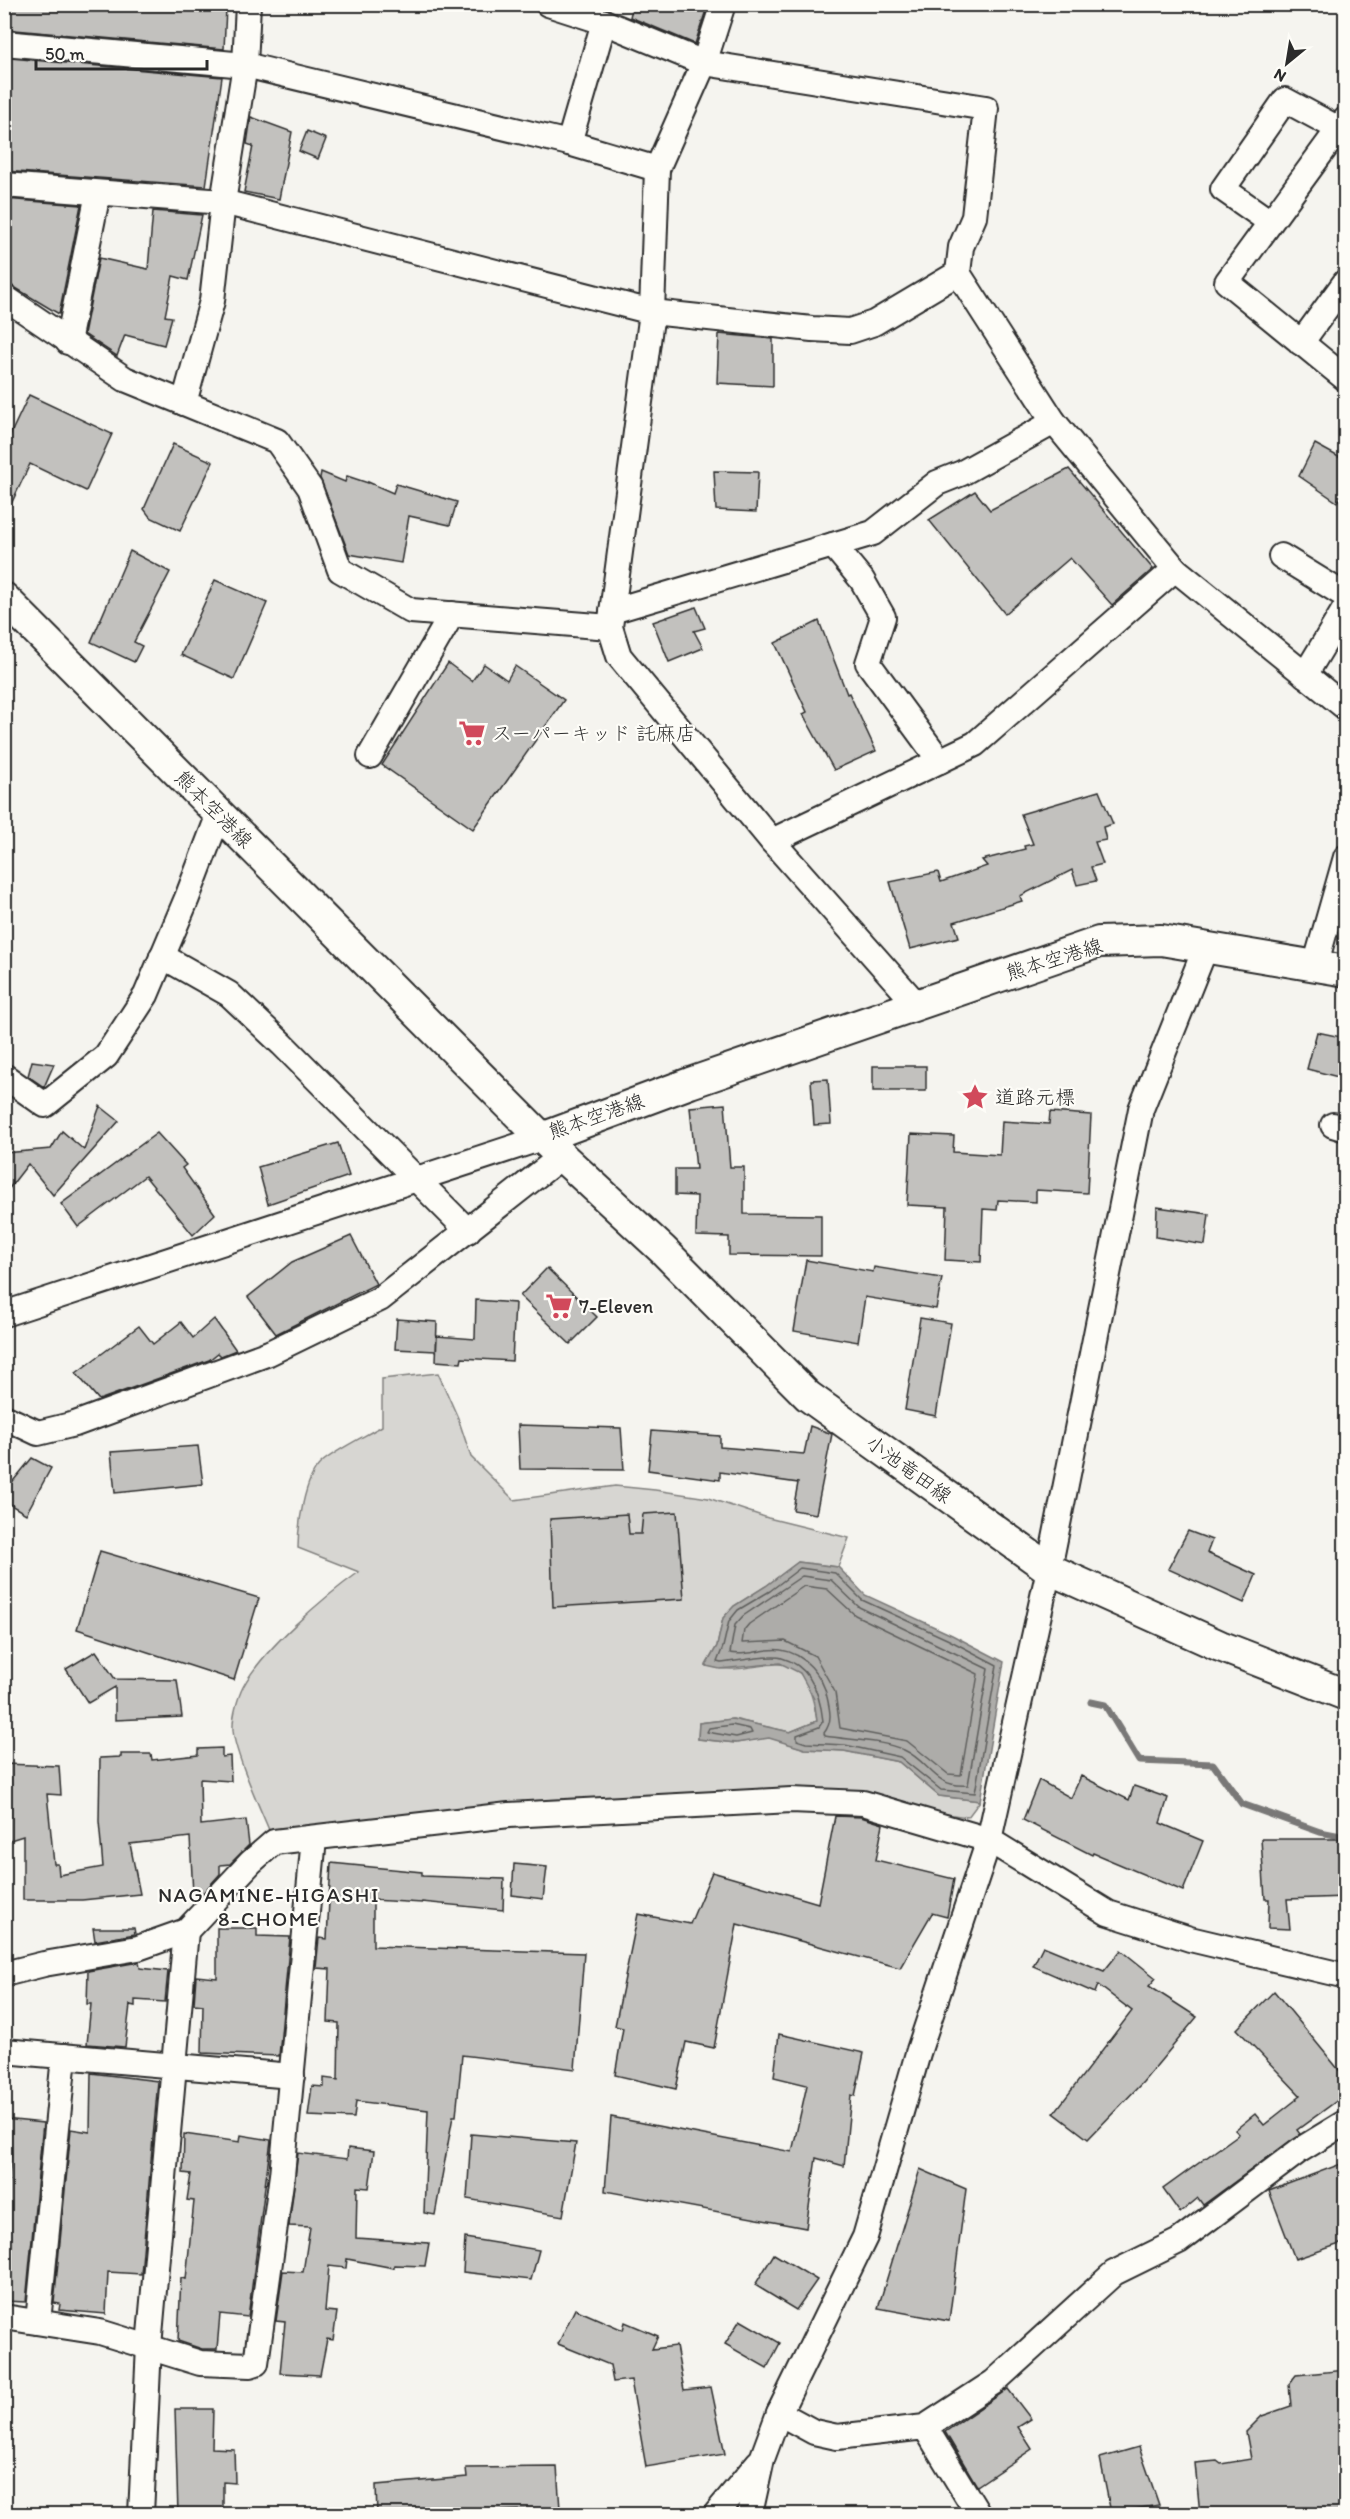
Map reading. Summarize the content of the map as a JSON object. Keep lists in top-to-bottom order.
{
  "streets": {
    "main road": ["熊本空港線", "小池竜田線"]
  },
  "crossings": [
    ["熊本空港線", "小池竜田線"]
  ],
  "districts": ["NAGAMINE-HIGASHI 8-CHOME"],
  "places": {
    "supermarket": ["スーパーキッド 託麻店", "7-Eleven"],
    "place": ["道路元標"]
  },
  "scale_bar": "50 m",
  "north": "bottom left"
}
